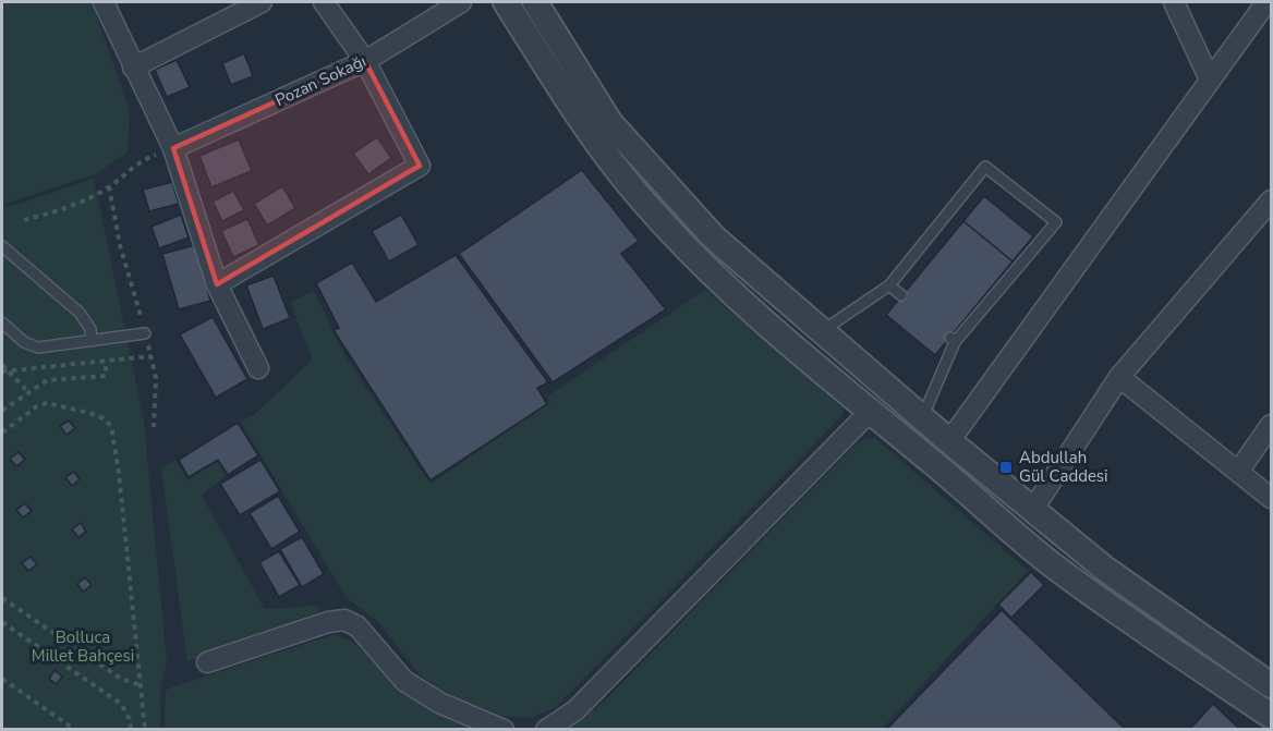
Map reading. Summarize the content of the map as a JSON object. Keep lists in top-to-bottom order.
{
  "streets": {
    "street": ["Pozan Sokağı"]
  },
  "parks": ["Bolluca Millet Bahçesi"],
  "places": {
    "transit": ["Abdullah Gül Caddesi"]
  }
}
